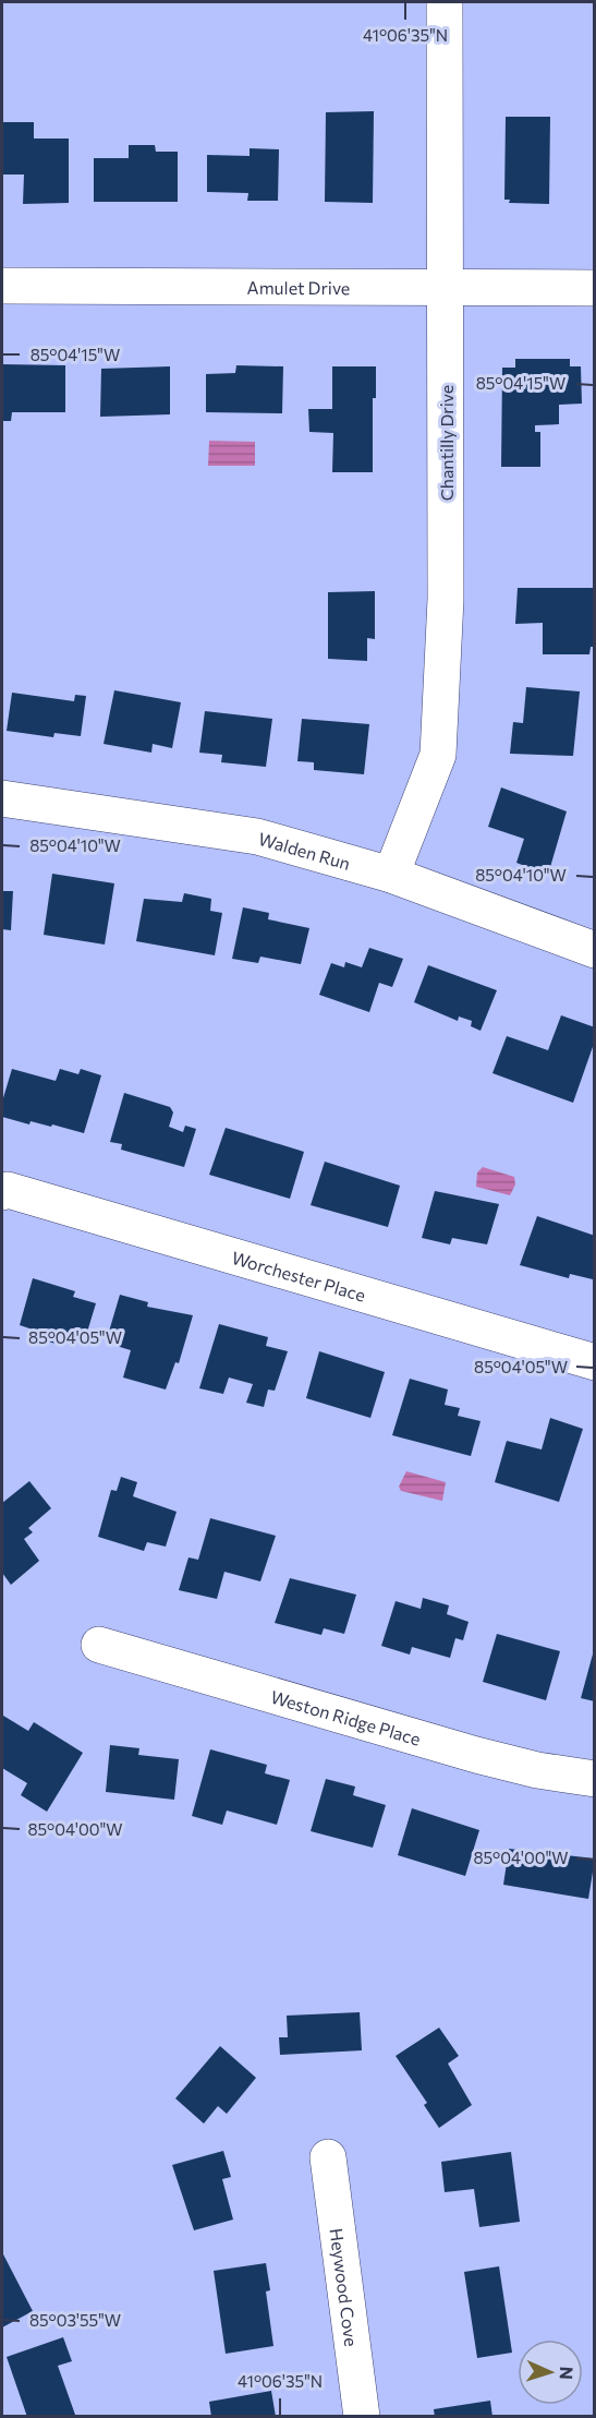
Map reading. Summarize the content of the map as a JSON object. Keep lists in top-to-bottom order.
{
  "streets": {
    "street": [
      "Amulet Drive",
      "Chantilly Drive",
      "Walden Run",
      "Worchester Place",
      "Weston Ridge Place",
      "Heywood Cove"
    ]
  },
  "crossings": [
    ["Amulet Drive", "Chantilly Drive"],
    ["Chantilly Drive", "Walden Run"]
  ],
  "north": "right",
  "coordinates": [
    "41°06'35\"N",
    "85°04'15\"W",
    "85°04'10\"W",
    "85°04'05\"W",
    "85°04'00\"W",
    "85°03'55\"W"
  ]
}
